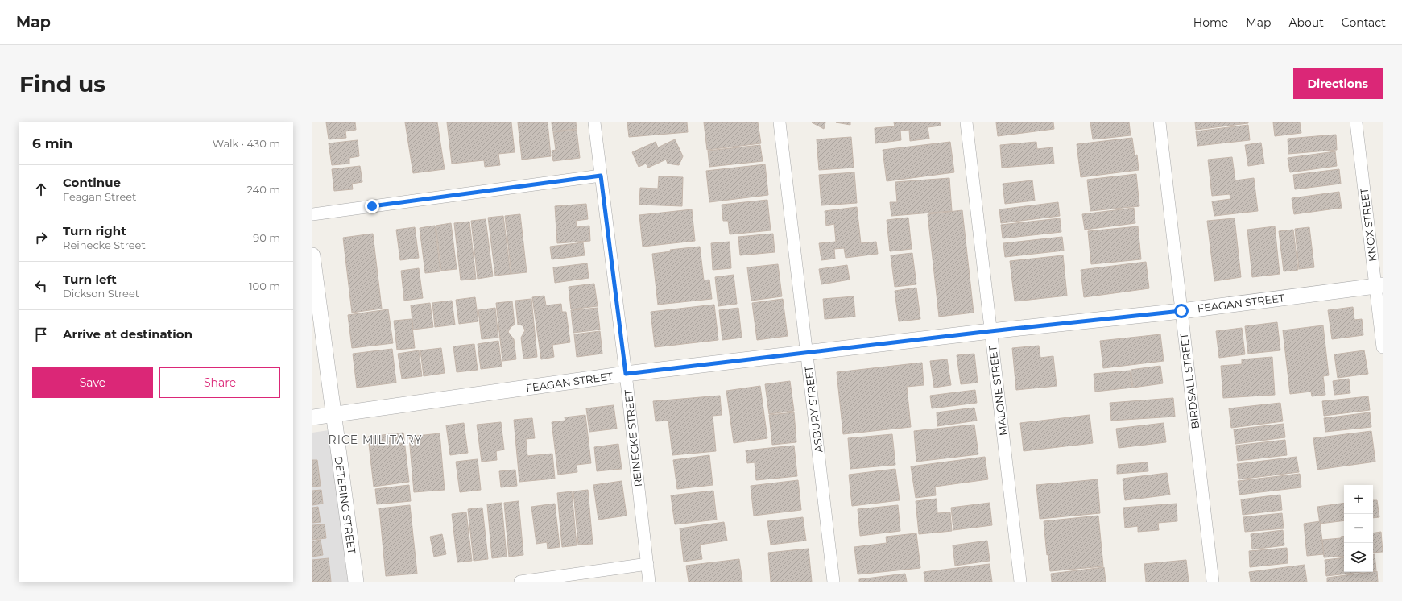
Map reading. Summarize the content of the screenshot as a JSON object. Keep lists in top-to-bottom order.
{
  "streets": {
    "street": [
      "KNOX STREET",
      "FEAGAN STREET",
      "BIRDSALL STREET",
      "MALONE STREET",
      "ASBURY STREET",
      "REINECKE STREET",
      "DETERING STREET"
    ]
  },
  "crossings": [
    ["KNOX STREET", "FEAGAN STREET"],
    ["FEAGAN STREET", "BIRDSALL STREET"],
    ["FEAGAN STREET", "MALONE STREET"],
    ["FEAGAN STREET", "ASBURY STREET"],
    ["FEAGAN STREET", "REINECKE STREET"],
    ["FEAGAN STREET", "DETERING STREET"]
  ],
  "districts": ["RICE MILITARY"],
  "page": {
    "header": "Map",
    "nav": [
      "Home",
      "Map",
      "About",
      "Contact"
    ],
    "buttons": [
      "Directions",
      ["Save", "Share"]
    ],
    "title": "Find us",
    "heading": ["6 min", "Walk · 430 m"],
    "list": [
      ["Continue", "Feagan Street", "240 m"],
      ["Turn right", "Reinecke Street", "90 m"],
      ["Turn left", "Dickson Street", "100 m"],
      "Arrive at destination"
    ],
    "map_buttons": ["+", "−"]
  }
}
